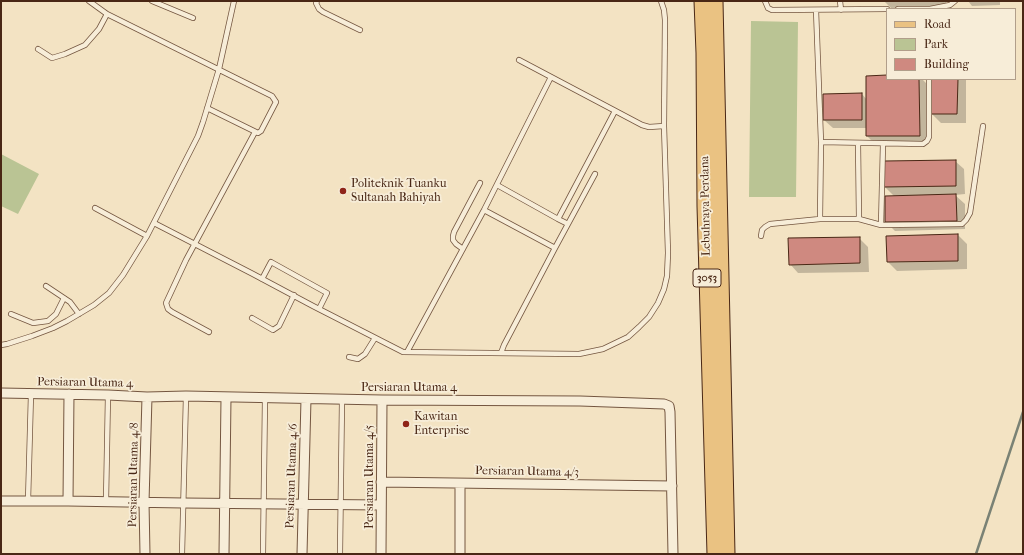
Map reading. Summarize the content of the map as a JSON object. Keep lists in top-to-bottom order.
{
  "streets": {
    "main road": ["Lebuhraya Perdana", "3053"],
    "street": [
      "Persiaran Utama 4",
      "Persiaran Utama 4/3",
      "Persiaran Utama 4/8",
      "Persiaran Utama 4/6",
      "Persiaran Utama 4/5"
    ]
  },
  "crossings": [
    ["Persiaran Utama 4", "Persiaran Utama 4/3"],
    ["Persiaran Utama 4", "Persiaran Utama 4/8"],
    ["Persiaran Utama 4", "Persiaran Utama 4/6"],
    ["Persiaran Utama 4", "Persiaran Utama 4/5"],
    ["Persiaran Utama 4/3", "Persiaran Utama 4/5"]
  ],
  "places": ["Politeknik Tuanku Sultanah Bahiyah", "Kawitan Enterprise"],
  "legend": ["Road", "Park", "Building"]
}
